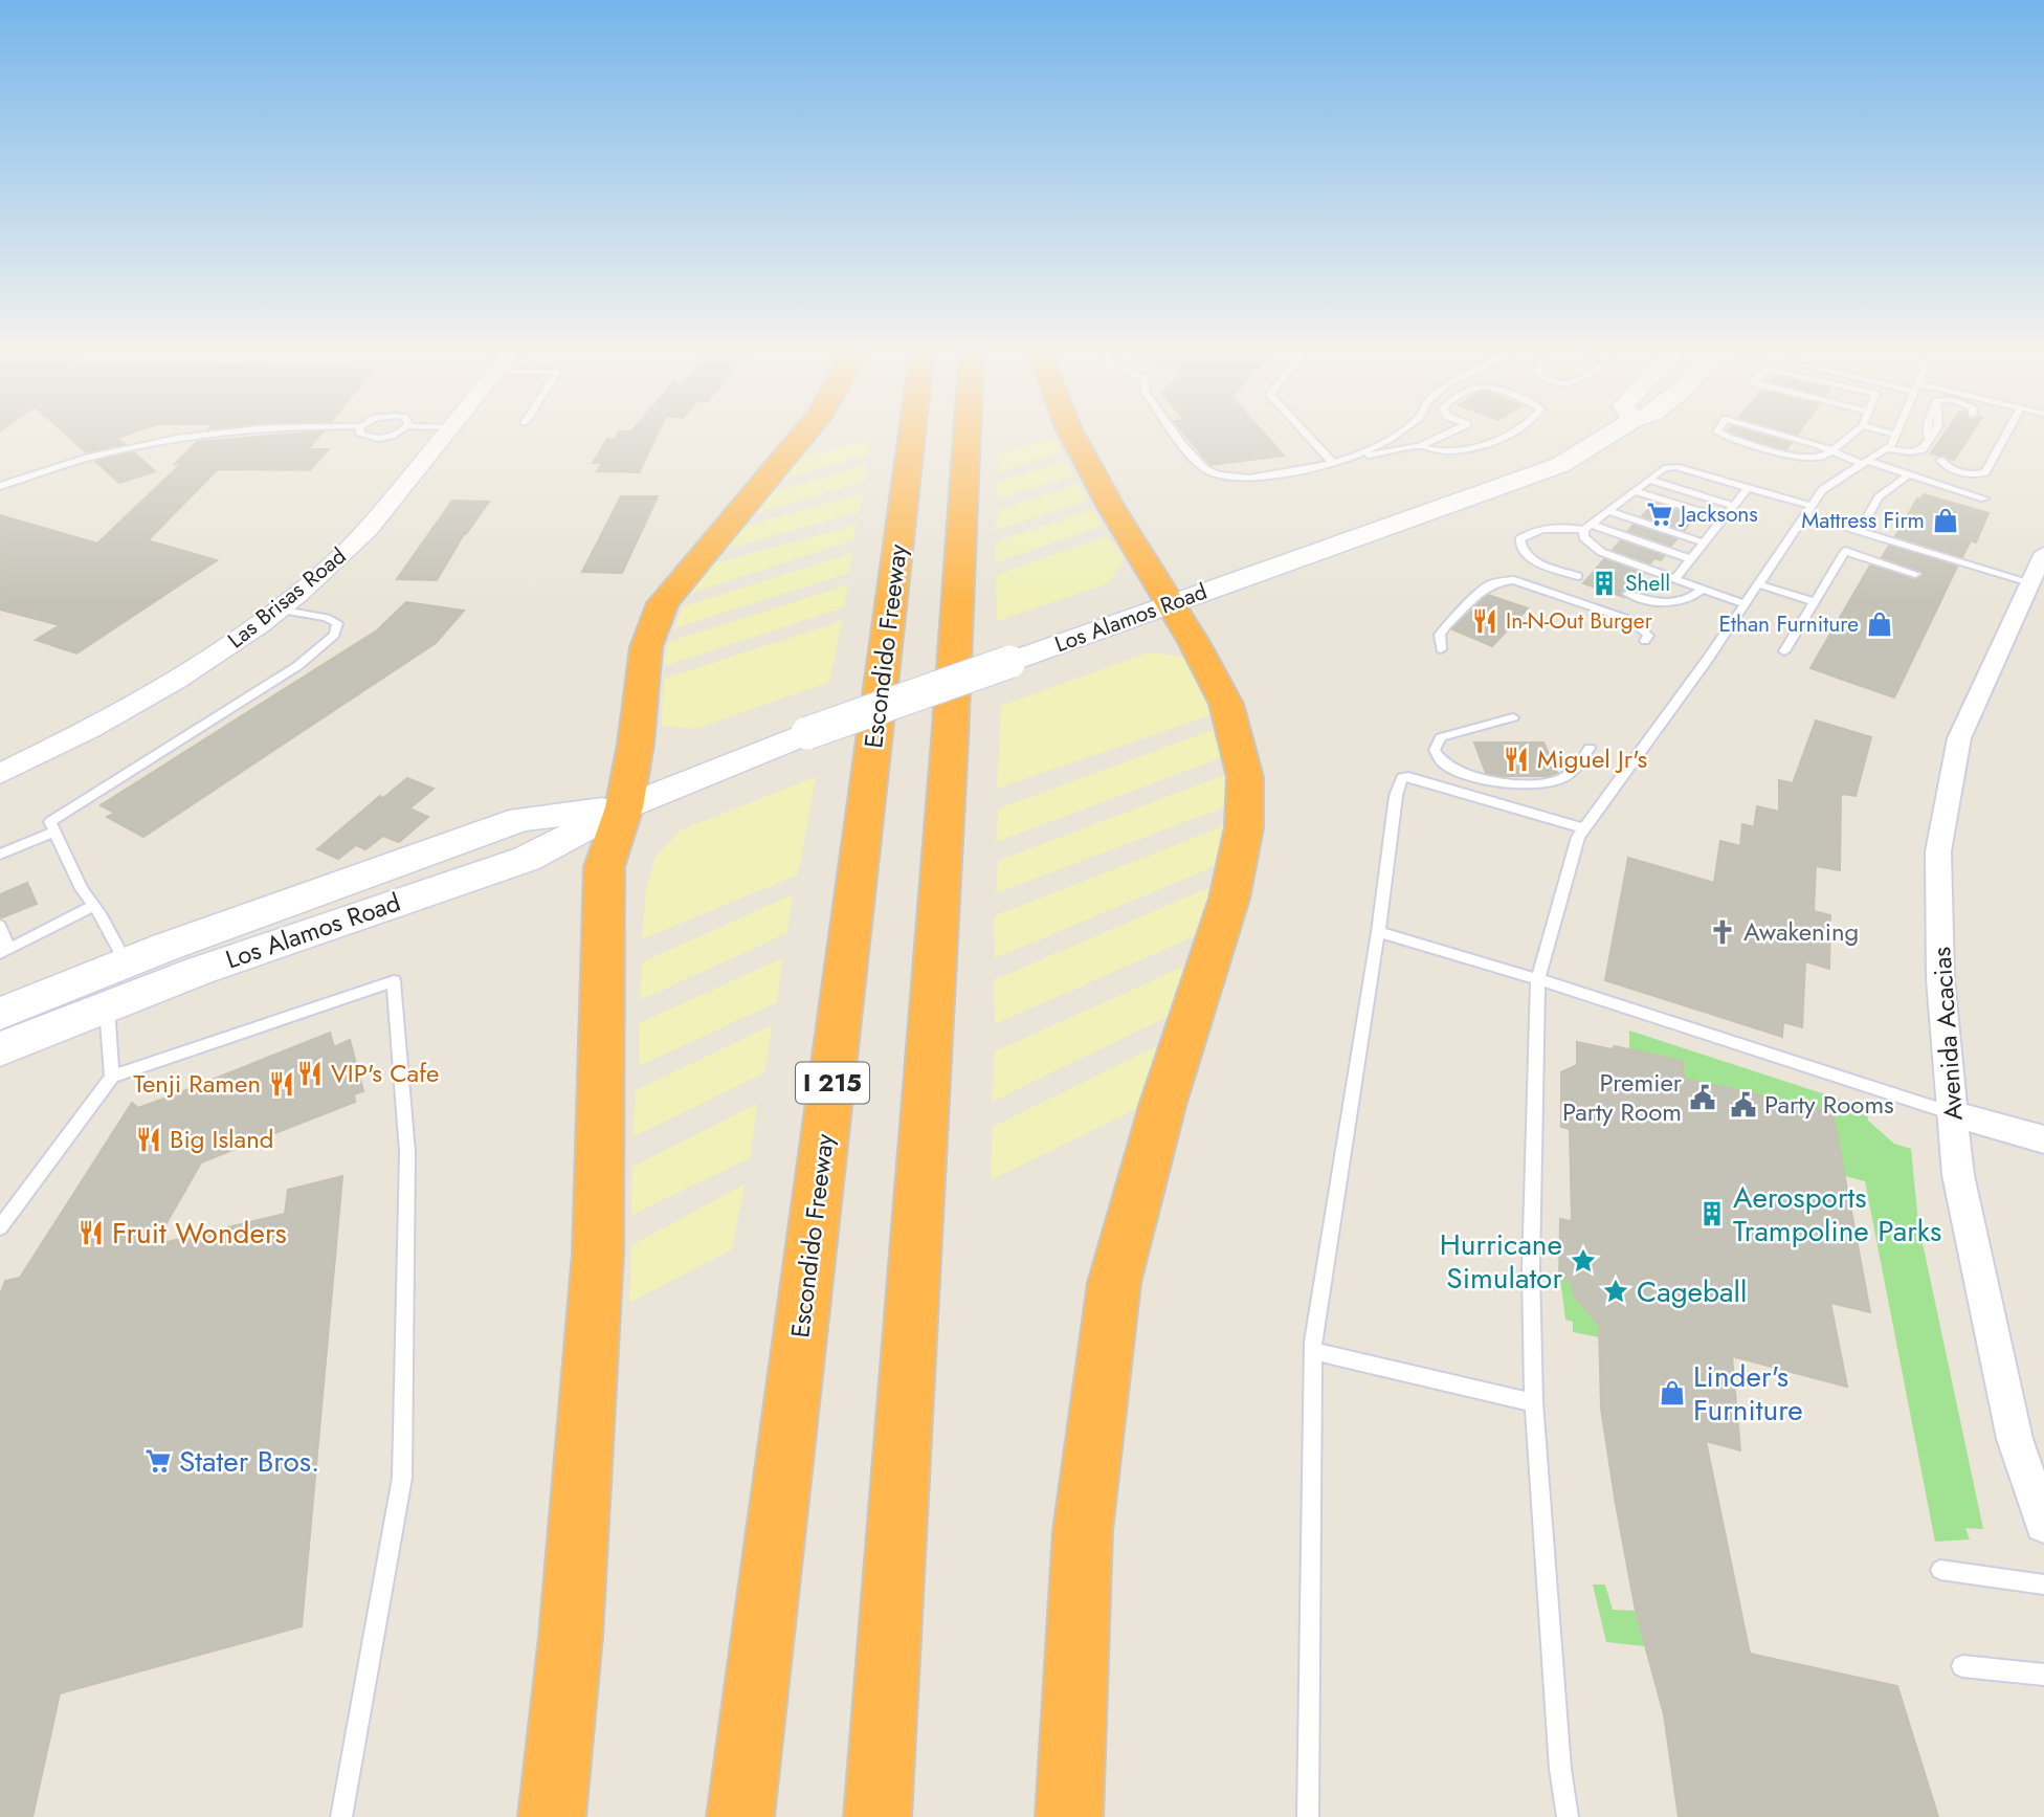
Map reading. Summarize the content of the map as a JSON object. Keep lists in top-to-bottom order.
{
  "streets": {
    "highway": ["Escondido Freeway", "I 215"],
    "main road": ["Los Alamos Road"],
    "street": ["Las Brisas Road", "Avenida Acacias"]
  },
  "places": {
    "supermarket": ["Jacksons", "Stater Bros."],
    "shop": ["Mattress Firm", "Ethan Furniture", "Linder's Furniture"],
    "building": ["Shell", "Aerosports Trampoline Parks"],
    "restaurant": [
      "In-N-Out Burger",
      "Miguel Jr's",
      "VIP's Cafe",
      "Tenji Ramen",
      "Big Island",
      "Fruit Wonders"
    ],
    "church": ["Awakening"],
    "public building": ["Premier Party Room", "Party Rooms"],
    "place": ["Hurricane Simulator", "Cageball"]
  }
}
